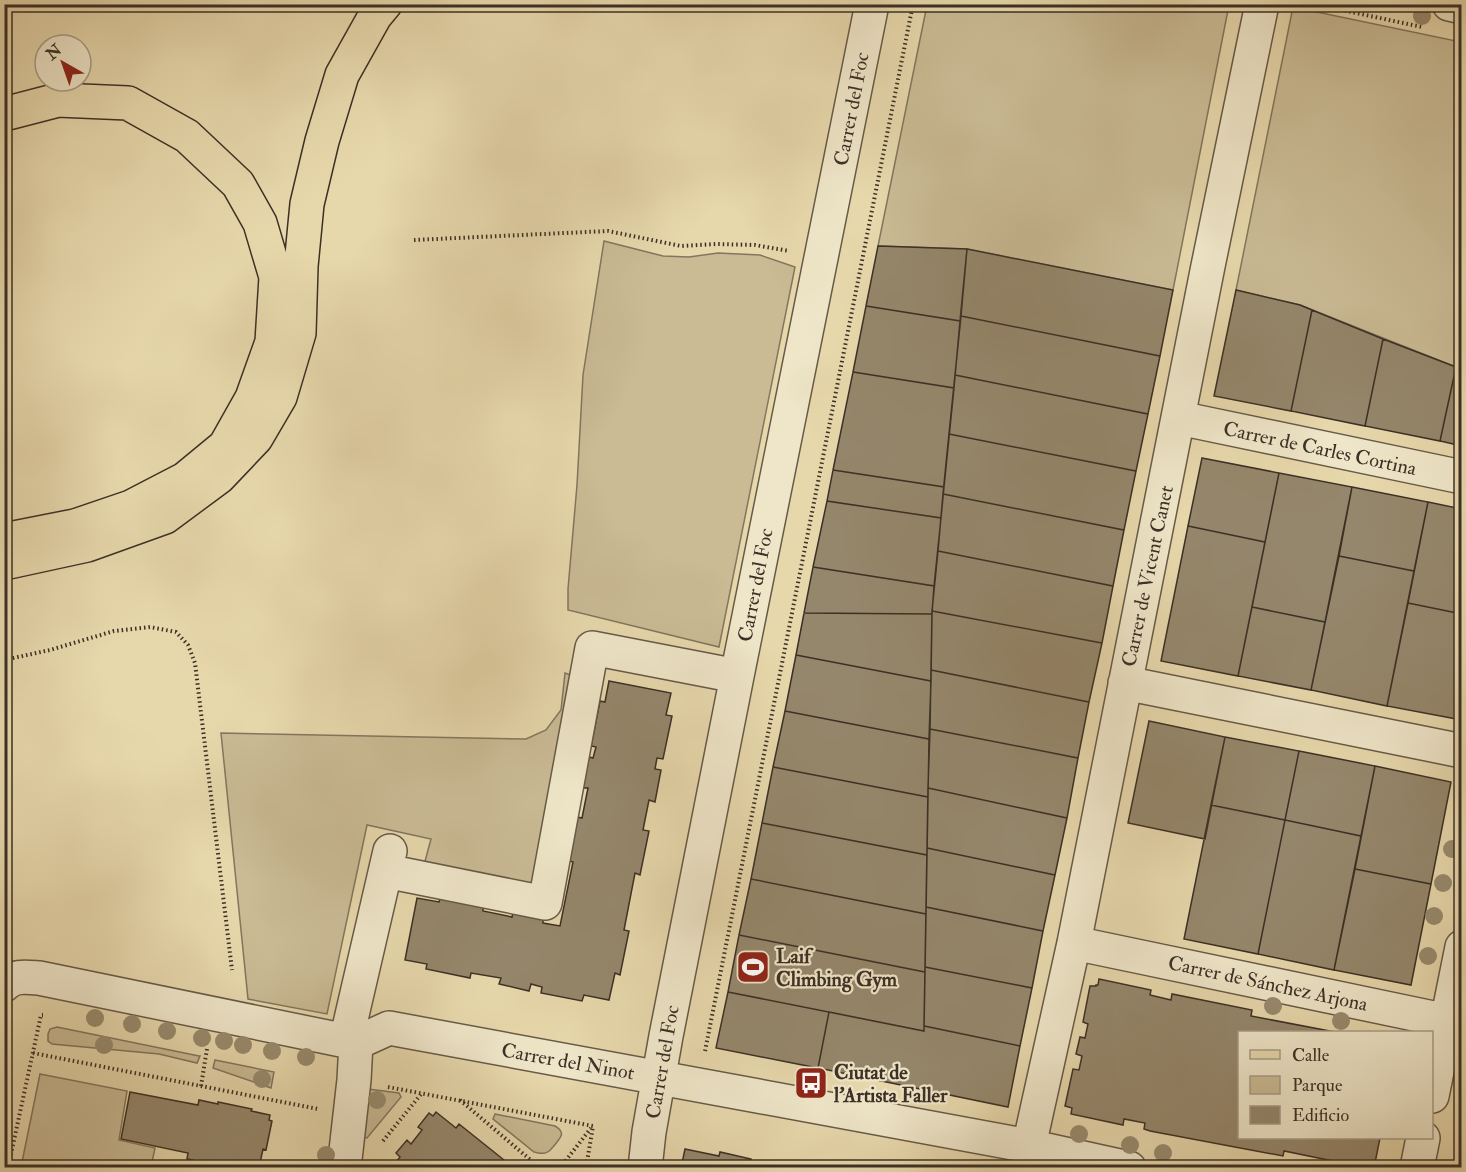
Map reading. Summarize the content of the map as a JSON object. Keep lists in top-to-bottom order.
{
  "streets": {
    "street": [
      "Carrer del Foc",
      "Carrer de Carles Cortina",
      "Carrer de Vicent Canet",
      "Carrer de Sánchez Arjona",
      "Carrer del Ninot"
    ]
  },
  "crossings": [
    ["Carrer del Foc", "Carrer del Ninot"],
    ["Carrer de Carles Cortina", "Carrer de Vicent Canet"],
    ["Carrer de Vicent Canet", "Carrer de Sánchez Arjona"],
    ["Carrer de Vicent Canet", "Carrer del Ninot"]
  ],
  "places": {
    "sports": ["Laif Climbing Gym"],
    "bus stop": ["Ciutat de l'Artista Faller"]
  },
  "legend": ["Calle", "Parque", "Edificio"],
  "north": "top left"
}
